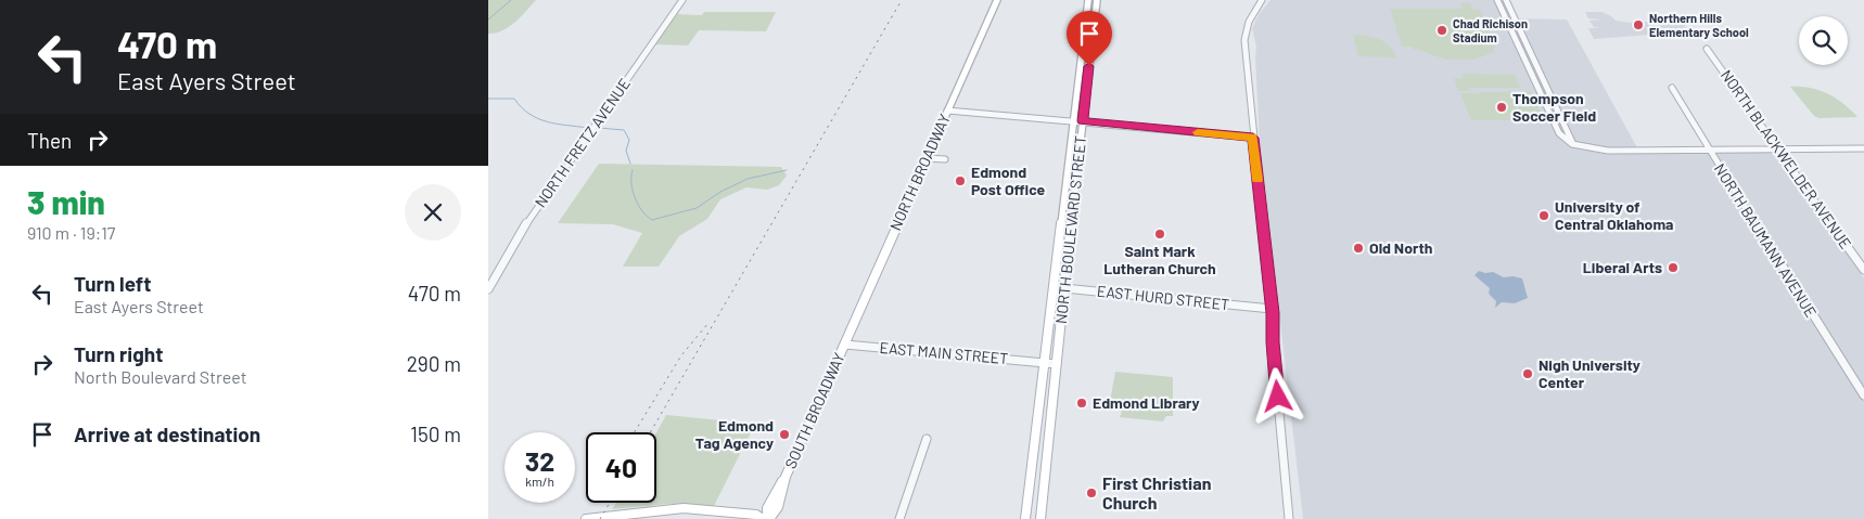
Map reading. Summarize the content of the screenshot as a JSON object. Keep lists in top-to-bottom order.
{
  "streets": {
    "main road": ["NORTH BROADWAY", "NORTH BOULEVARD STREET", "SOUTH BROADWAY"],
    "street": [
      "NORTH FRETZ AVENUE",
      "NORTH BLACKWELDER AVENUE",
      "NORTH BAUMANN AVENUE",
      "EAST HURD STREET",
      "EAST MAIN STREET"
    ]
  },
  "crossings": [
    ["NORTH BROADWAY", "EAST MAIN STREET"],
    ["NORTH BROADWAY", "SOUTH BROADWAY"],
    ["NORTH BOULEVARD STREET", "EAST HURD STREET"],
    ["NORTH BOULEVARD STREET", "EAST MAIN STREET"],
    ["EAST MAIN STREET", "SOUTH BROADWAY"]
  ],
  "places": [
    "Northern Hills Elementary School",
    "Chad Richison Stadium",
    "Thompson Soccer Field",
    "Edmond Post Office",
    "University of Central Oklahoma",
    "Saint Mark Lutheran Church",
    "Old North",
    "Liberal Arts",
    "Nigh University Center",
    "Edmond Library",
    "Edmond Tag Agency",
    "First Christian Church"
  ],
  "page": {
    "turn": ["470 m", "East Ayers Street"],
    "then": "Then",
    "heading": ["3 min", "910 m · 19:17"],
    "list": [
      {
        "name": "Turn left",
        "note": "East Ayers Street",
        "value": "470 m"
      },
      {
        "name": "Turn right",
        "note": "North Boulevard Street",
        "value": "290 m"
      },
      {
        "name": "Arrive at destination",
        "value": "150 m"
      }
    ],
    "speed": "32 km/h",
    "limit": "40"
  }
}
